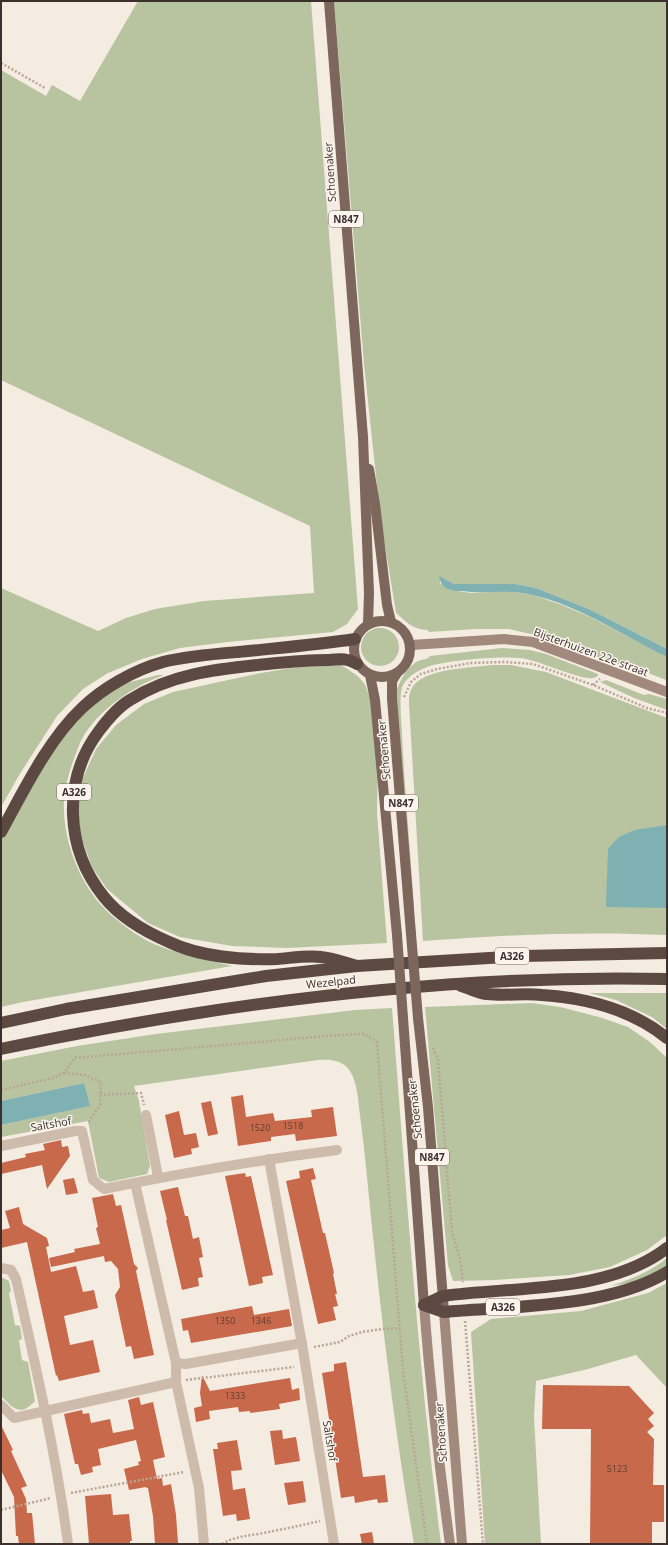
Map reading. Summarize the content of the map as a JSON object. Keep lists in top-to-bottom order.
{
  "streets": {
    "highway": ["A326", "Wezelpad"],
    "main road": ["Schoenaker", "N847", "Bijsterhuizen 22e straat"],
    "street": ["Saltshof"]
  },
  "crossings": [
    ["Schoenaker", "N847"],
    ["Schoenaker", "Bijsterhuizen 22e straat"],
    ["Schoenaker", "A326"],
    ["N847", "Bijsterhuizen 22e straat"],
    ["N847", "A326"],
    ["Bijsterhuizen 22e straat", "A326"],
    ["A326", "Wezelpad"]
  ],
  "house_numbers": [
    "1518",
    "1520",
    "1350",
    "1346",
    "1333",
    "5123"
  ]
}
